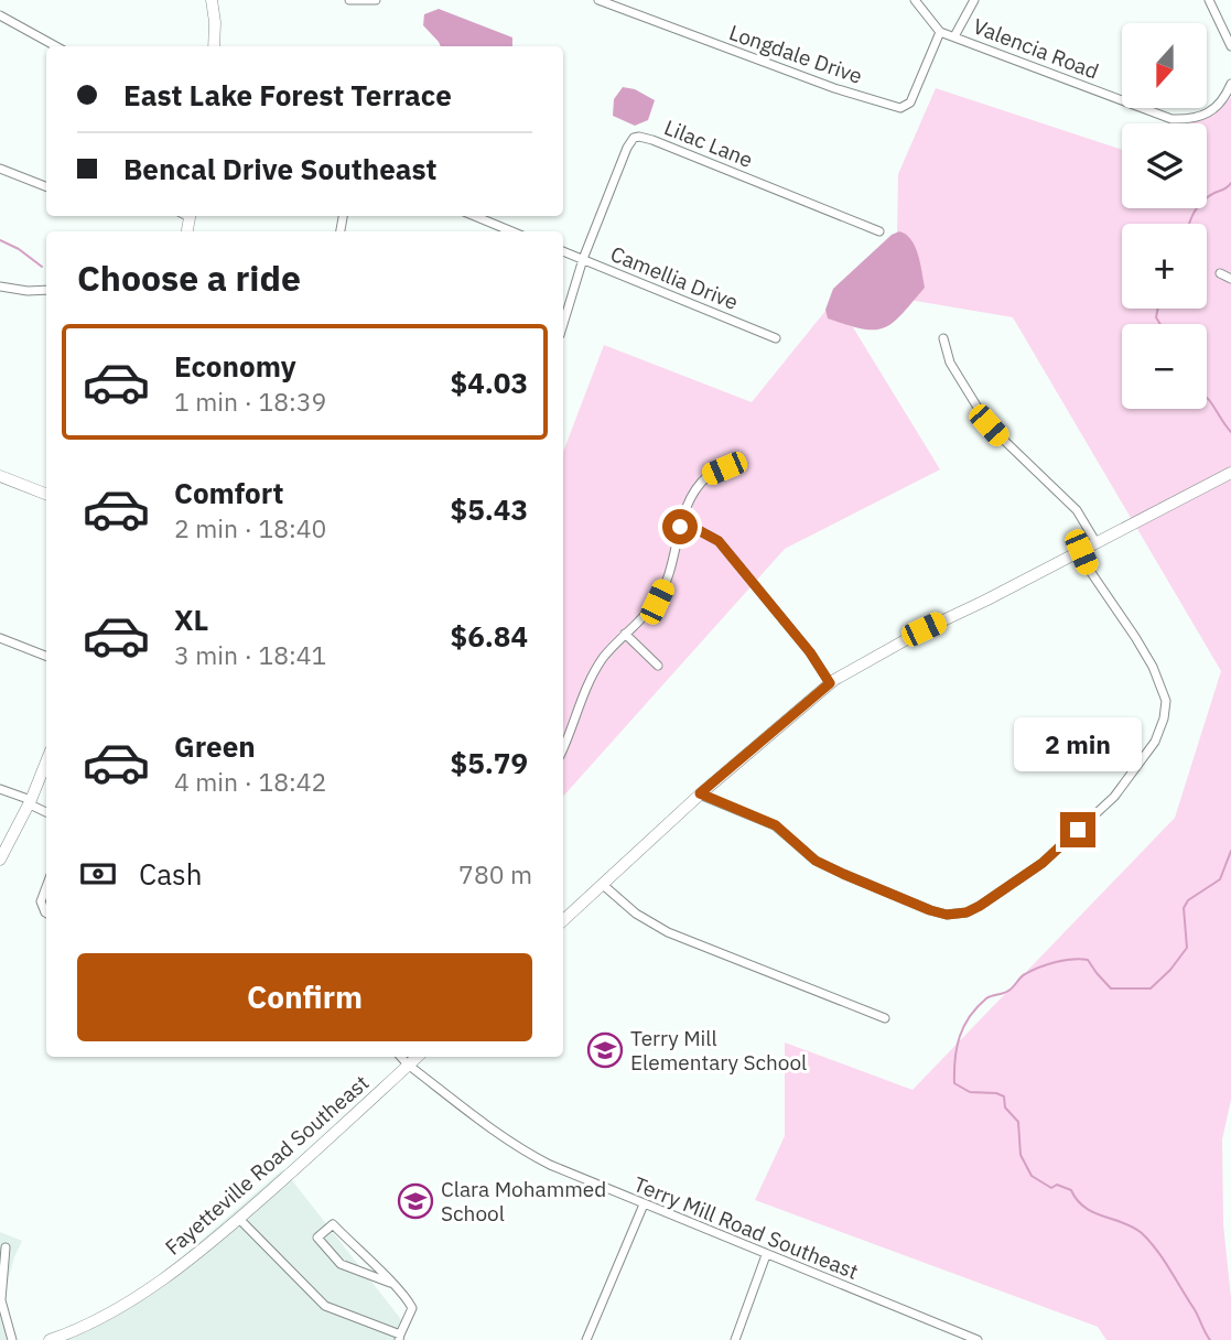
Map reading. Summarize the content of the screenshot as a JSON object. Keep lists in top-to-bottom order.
{
  "streets": {
    "street": [
      "Valencia Road",
      "Longdale Drive",
      "Lilac Lane",
      "Camellia Drive",
      "Fayetteville Road Southeast",
      "Terry Mill Road Southeast"
    ]
  },
  "crossings": [
    ["Valencia Road", "Longdale Drive"],
    ["Lilac Lane", "Camellia Drive"],
    ["Fayetteville Road Southeast", "Terry Mill Road Southeast"]
  ],
  "places": {
    "school or university": ["Terry Mill Elementary School", "Clara Mohammed School"]
  },
  "north": "bottom",
  "page": {
    "map_buttons": ["+", "−"],
    "banner": ["East Lake Forest Terrace", "Bencal Drive Southeast"],
    "heading": "Choose a ride",
    "list": [
      {
        "name": "Economy",
        "note": "1 min · 18:39",
        "value": "$4.03"
      },
      {
        "name": "Comfort",
        "note": "2 min · 18:40",
        "value": "$5.43"
      },
      {
        "name": "XL",
        "note": "3 min · 18:41",
        "value": "$6.84"
      },
      {
        "name": "Green",
        "note": "4 min · 18:42",
        "value": "$5.79"
      }
    ],
    "bubble": "2 min",
    "pay": ["Cash", "780 m"],
    "buttons": "Confirm"
  }
}
